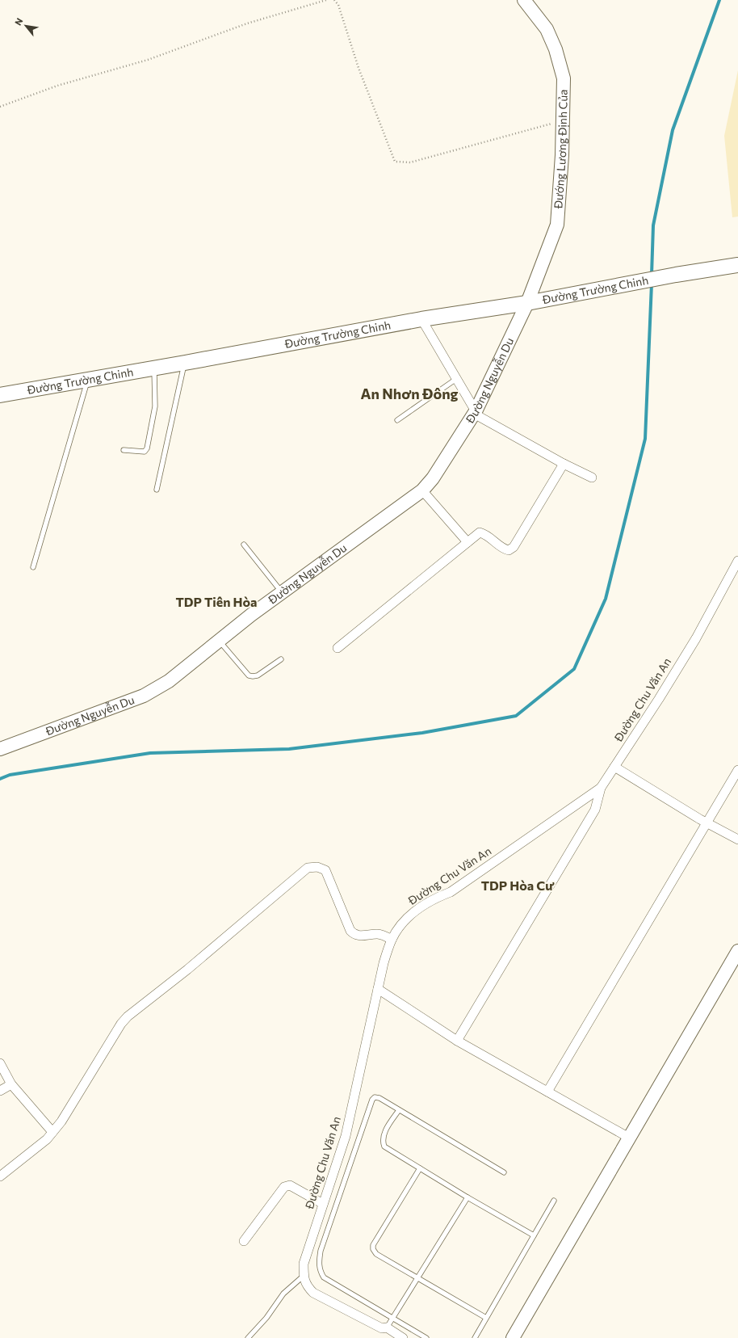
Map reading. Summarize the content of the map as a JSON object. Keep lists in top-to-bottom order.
{
  "streets": {
    "main road": ["Đường Trường Chinh"],
    "street": ["Đướng Lương Định Của", "Đường Nguyễn Du", "Đường Chu Văn An"]
  },
  "crossings": [
    ["Đướng Lương Định Của", "Đường Trường Chinh"],
    ["Đướng Lương Định Của", "Đường Nguyễn Du"],
    ["Đường Trường Chinh", "Đường Nguyễn Du"]
  ],
  "districts": ["An Nhơn Đông", "TDP Tiên Hòa", "TDP Hòa Cư"],
  "north": "top left"
}
